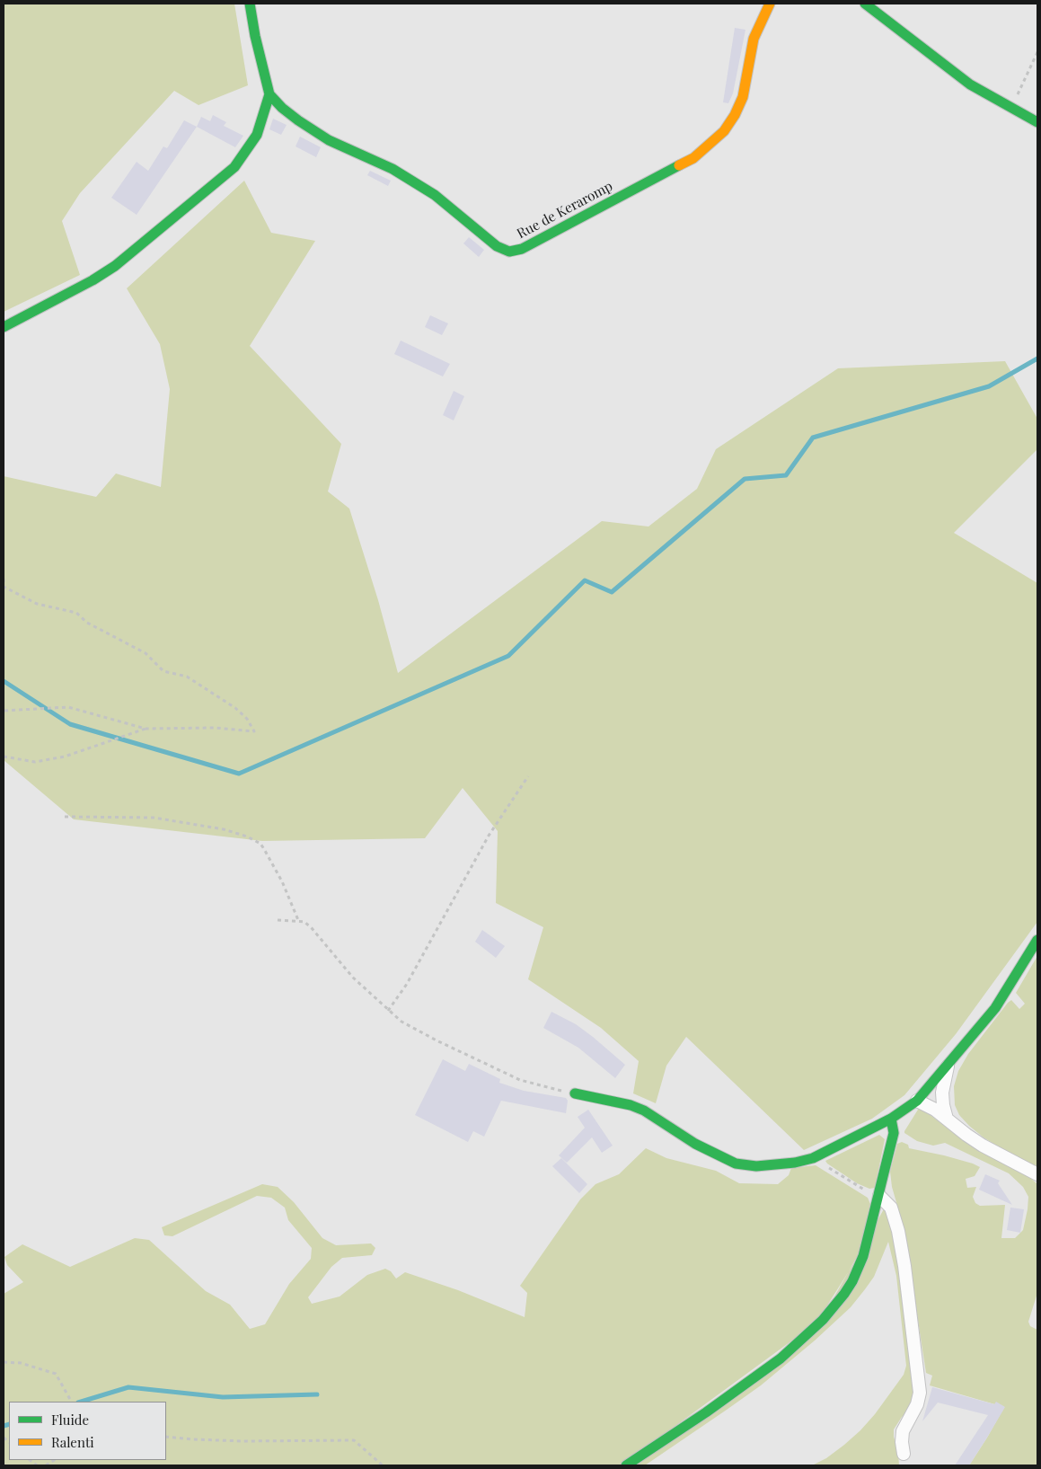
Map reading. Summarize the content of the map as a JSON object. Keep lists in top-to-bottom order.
{
  "streets": {
    "street": ["Rue de Keraromp"]
  },
  "legend": ["Fluide", "Ralenti"]
}
